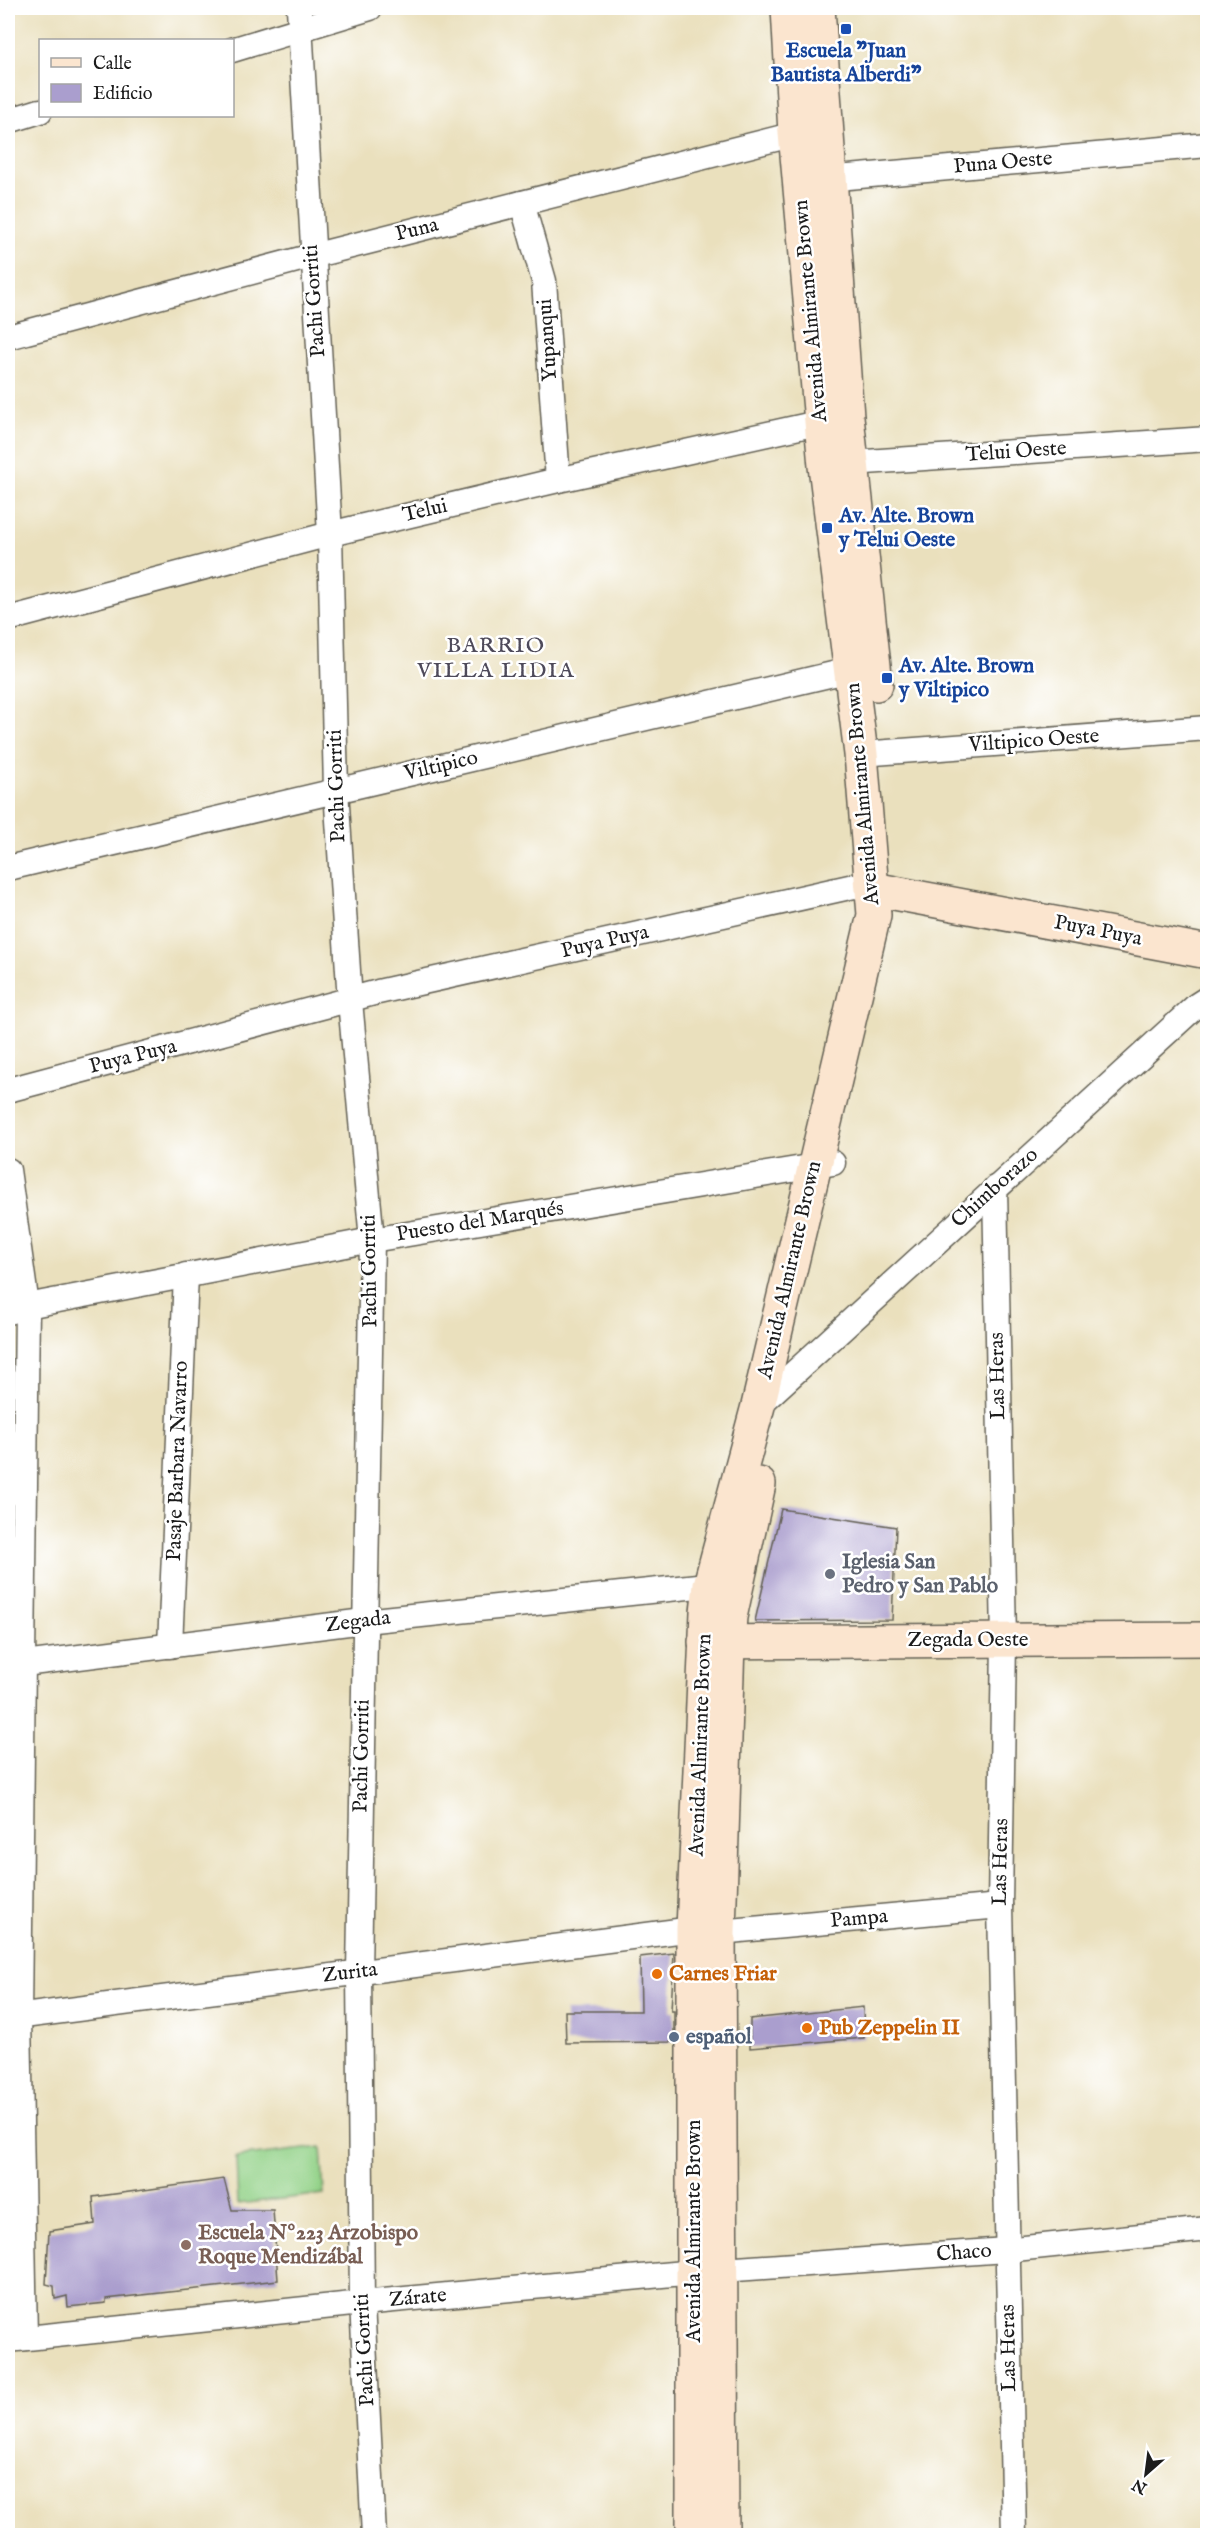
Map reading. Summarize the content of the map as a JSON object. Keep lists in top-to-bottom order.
{
  "streets": {
    "main road": ["Avenida Almirante Brown", "Puya Puya", "Zegada Oeste"],
    "street": [
      "Puna Oeste",
      "Puna",
      "Pachi Gorriti",
      "Yupanqui",
      "Telui Oeste",
      "Telui",
      "Viltipico Oeste",
      "Viltipico",
      "Chimborazo",
      "Puesto del Marqués",
      "Las Heras",
      "Pasaje Barbara Navarro",
      "Zegada",
      "Pampa",
      "Zurita",
      "Chaco",
      "Zárate"
    ]
  },
  "crossings": [
    ["Puna Oeste", "Avenida Almirante Brown"],
    ["Puna", "Pachi Gorriti"],
    ["Puna", "Avenida Almirante Brown"],
    ["Puna", "Yupanqui"],
    ["Pachi Gorriti", "Telui"],
    ["Pachi Gorriti", "Viltipico"],
    ["Pachi Gorriti", "Puya Puya"],
    ["Pachi Gorriti", "Puesto del Marqués"],
    ["Pachi Gorriti", "Zegada"],
    ["Pachi Gorriti", "Zurita"],
    ["Pachi Gorriti", "Zárate"],
    ["Avenida Almirante Brown", "Telui Oeste"],
    ["Avenida Almirante Brown", "Telui"],
    ["Avenida Almirante Brown", "Viltipico Oeste"],
    ["Avenida Almirante Brown", "Viltipico"],
    ["Avenida Almirante Brown", "Puya Puya"],
    ["Avenida Almirante Brown", "Chimborazo"],
    ["Avenida Almirante Brown", "Puesto del Marqués"],
    ["Avenida Almirante Brown", "Zegada"],
    ["Avenida Almirante Brown", "Zegada Oeste"],
    ["Avenida Almirante Brown", "Pampa"],
    ["Avenida Almirante Brown", "Zurita"],
    ["Avenida Almirante Brown", "Chaco"],
    ["Avenida Almirante Brown", "Zárate"],
    ["Yupanqui", "Telui"],
    ["Chimborazo", "Las Heras"],
    ["Puesto del Marqués", "Pasaje Barbara Navarro"],
    ["Las Heras", "Zegada Oeste"],
    ["Las Heras", "Pampa"],
    ["Las Heras", "Chaco"],
    ["Pasaje Barbara Navarro", "Zegada"],
    ["Pampa", "Zurita"],
    ["Chaco", "Zárate"]
  ],
  "districts": ["BARRIO VILLA LIDIA"],
  "places": {
    "transit": ["Escuela \"Juan Bautista Alberdi\"", "Av. Alte. Brown y Telui Oeste", "Av. Alte. Brown y Viltipico"],
    "other": [
      "Iglesia San Pedro y San Pablo",
      "Carnes Friar",
      "Pub Zeppelin II",
      "español",
      "Escuela Nº223 Arzobispo Roque Mendizábal"
    ]
  },
  "legend": ["Calle", "Edificio"],
  "north": "bottom left"
}
